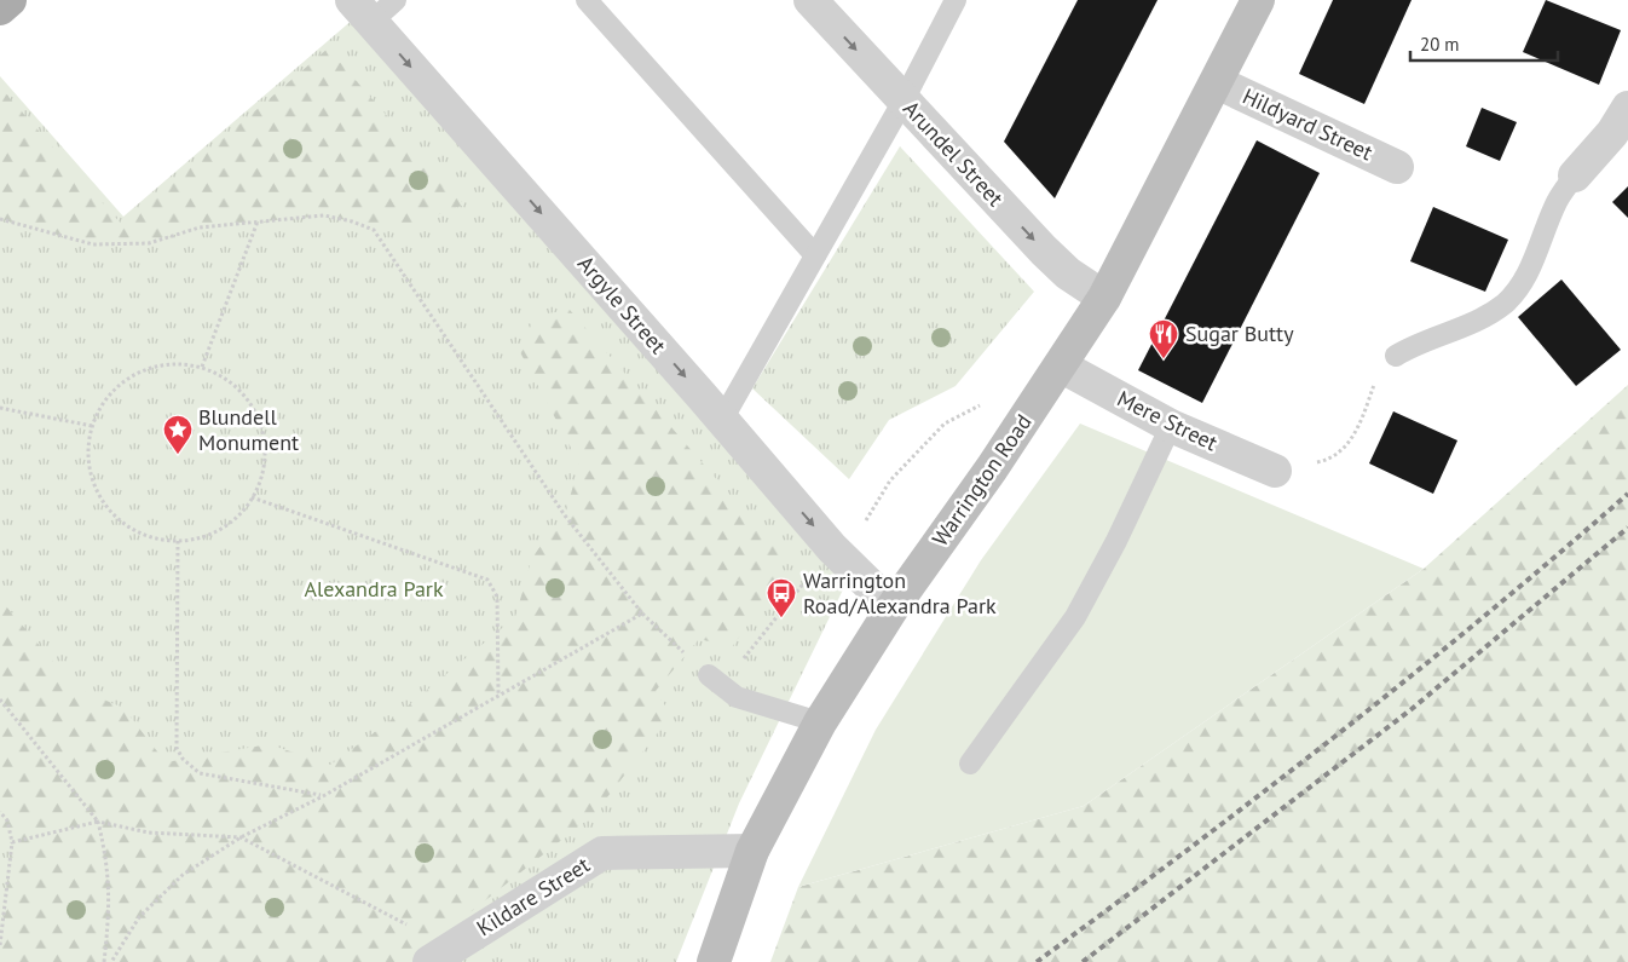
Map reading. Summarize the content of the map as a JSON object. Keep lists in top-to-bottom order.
{
  "streets": {
    "main road": ["Warrington Road"],
    "street": [
      "Hildyard Street",
      "Arundel Street",
      "Argyle Street",
      "Mere Street",
      "Kildare Street"
    ]
  },
  "crossings": [
    ["Hildyard Street", "Warrington Road"],
    ["Arundel Street", "Warrington Road"],
    ["Argyle Street", "Warrington Road"],
    ["Mere Street", "Warrington Road"],
    ["Warrington Road", "Kildare Street"]
  ],
  "one_way": ["Arundel Street", "Argyle Street"],
  "parks": ["Alexandra Park"],
  "places": {
    "restaurant": ["Sugar Butty"],
    "place": ["Blundell Monument"],
    "bus stop": ["Warrington Road/Alexandra Park"]
  },
  "scale_bar": "20 m"
}
